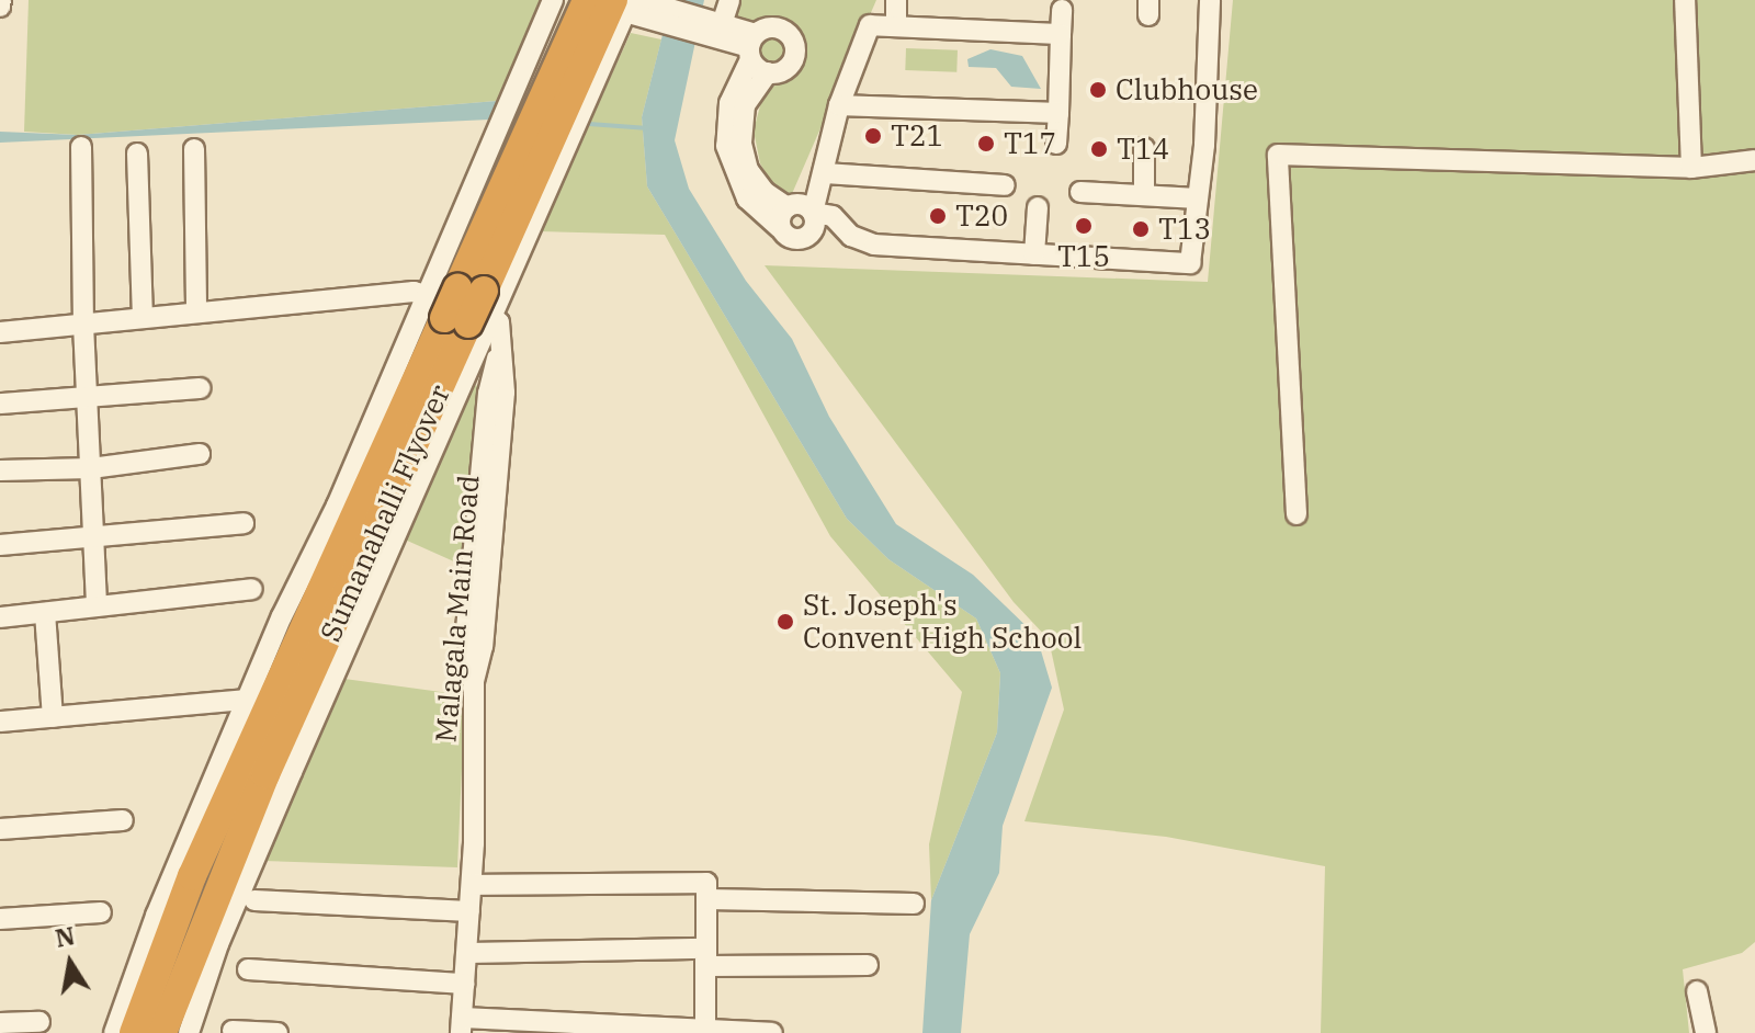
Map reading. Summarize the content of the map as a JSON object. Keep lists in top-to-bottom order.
{
  "streets": {
    "highway": ["Sumanahalli Flyover"],
    "street": ["Malagala Main Road"]
  },
  "crossings": [
    ["Sumanahalli Flyover", "Malagala Main Road"]
  ],
  "places": [
    "Clubhouse",
    "T21",
    "T17",
    "T14",
    "T20",
    "T15",
    "T13",
    "St. Joseph's Convent High School"
  ],
  "north": "top"
}
